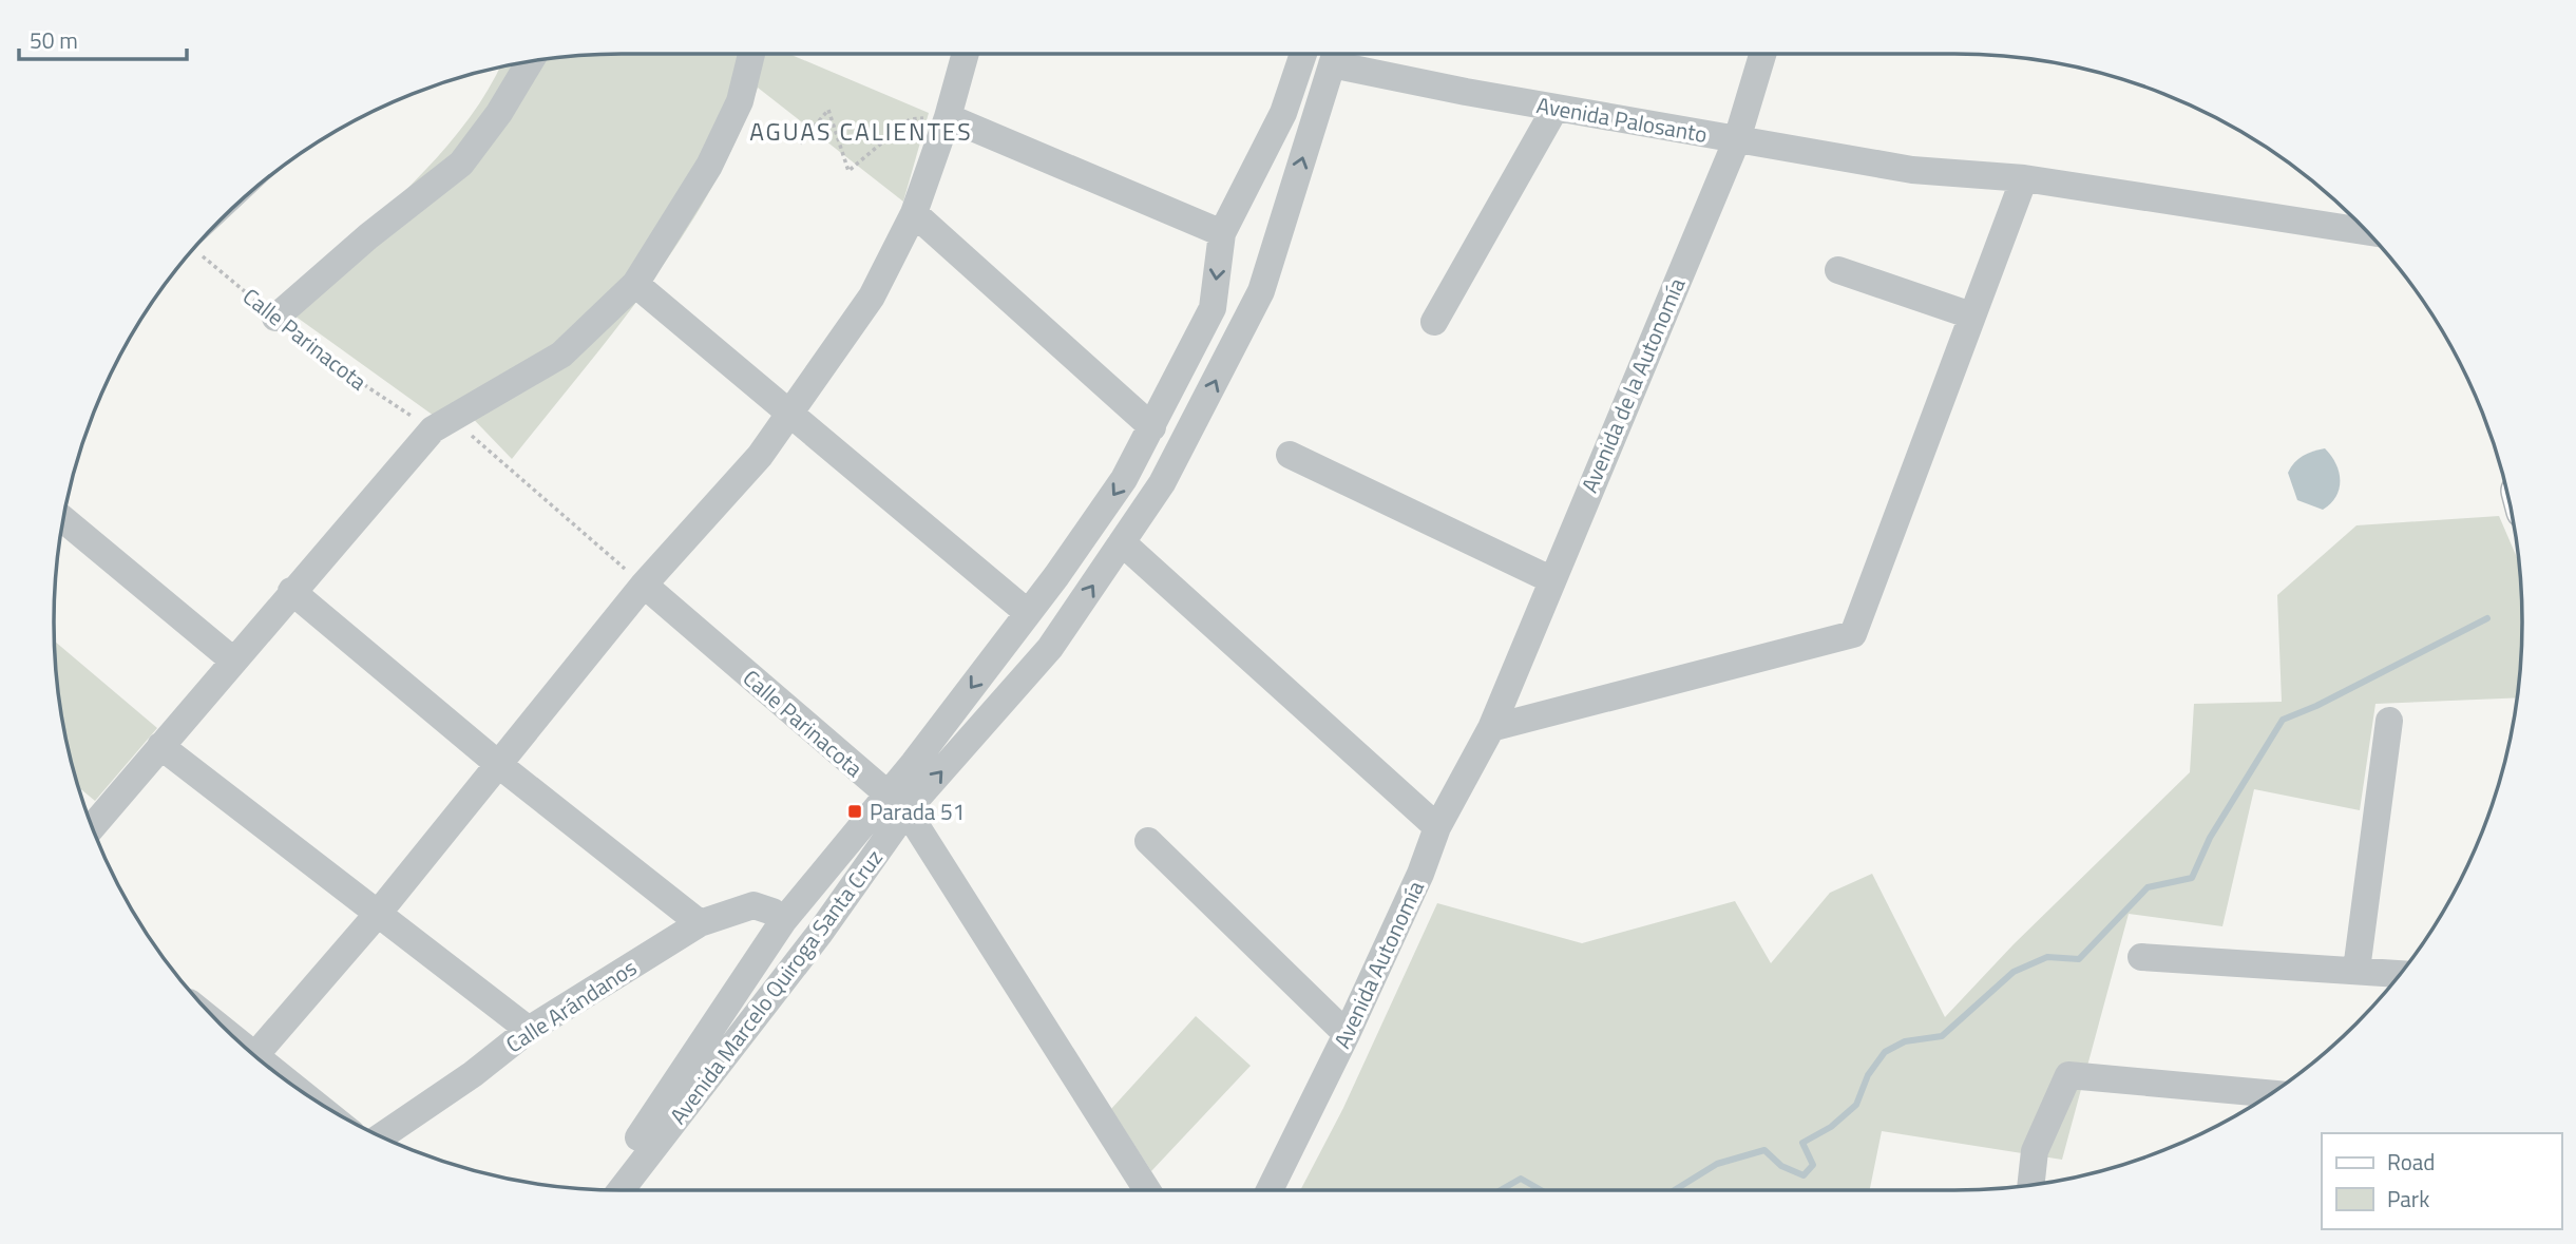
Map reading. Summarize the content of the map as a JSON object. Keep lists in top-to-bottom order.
{
  "streets": {
    "street": [
      "Avenida Palosanto",
      "Calle Parinacota",
      "Avenida de la Autonomía",
      "Avenida Autonomía",
      "Avenida Marcelo Quiroga Santa Cruz",
      "Calle Arándanos"
    ]
  },
  "crossings": [
    ["Avenida Palosanto", "Avenida de la Autonomía"],
    ["Calle Parinacota", "Avenida Marcelo Quiroga Santa Cruz"],
    ["Avenida de la Autonomía", "Avenida Autonomía"],
    ["Avenida Marcelo Quiroga Santa Cruz", "Calle Arándanos"]
  ],
  "districts": ["AGUAS CALIENTES"],
  "places": {
    "transit": ["Parada 51"]
  },
  "legend": ["Road", "Park"],
  "scale_bar": "50 m"
}
